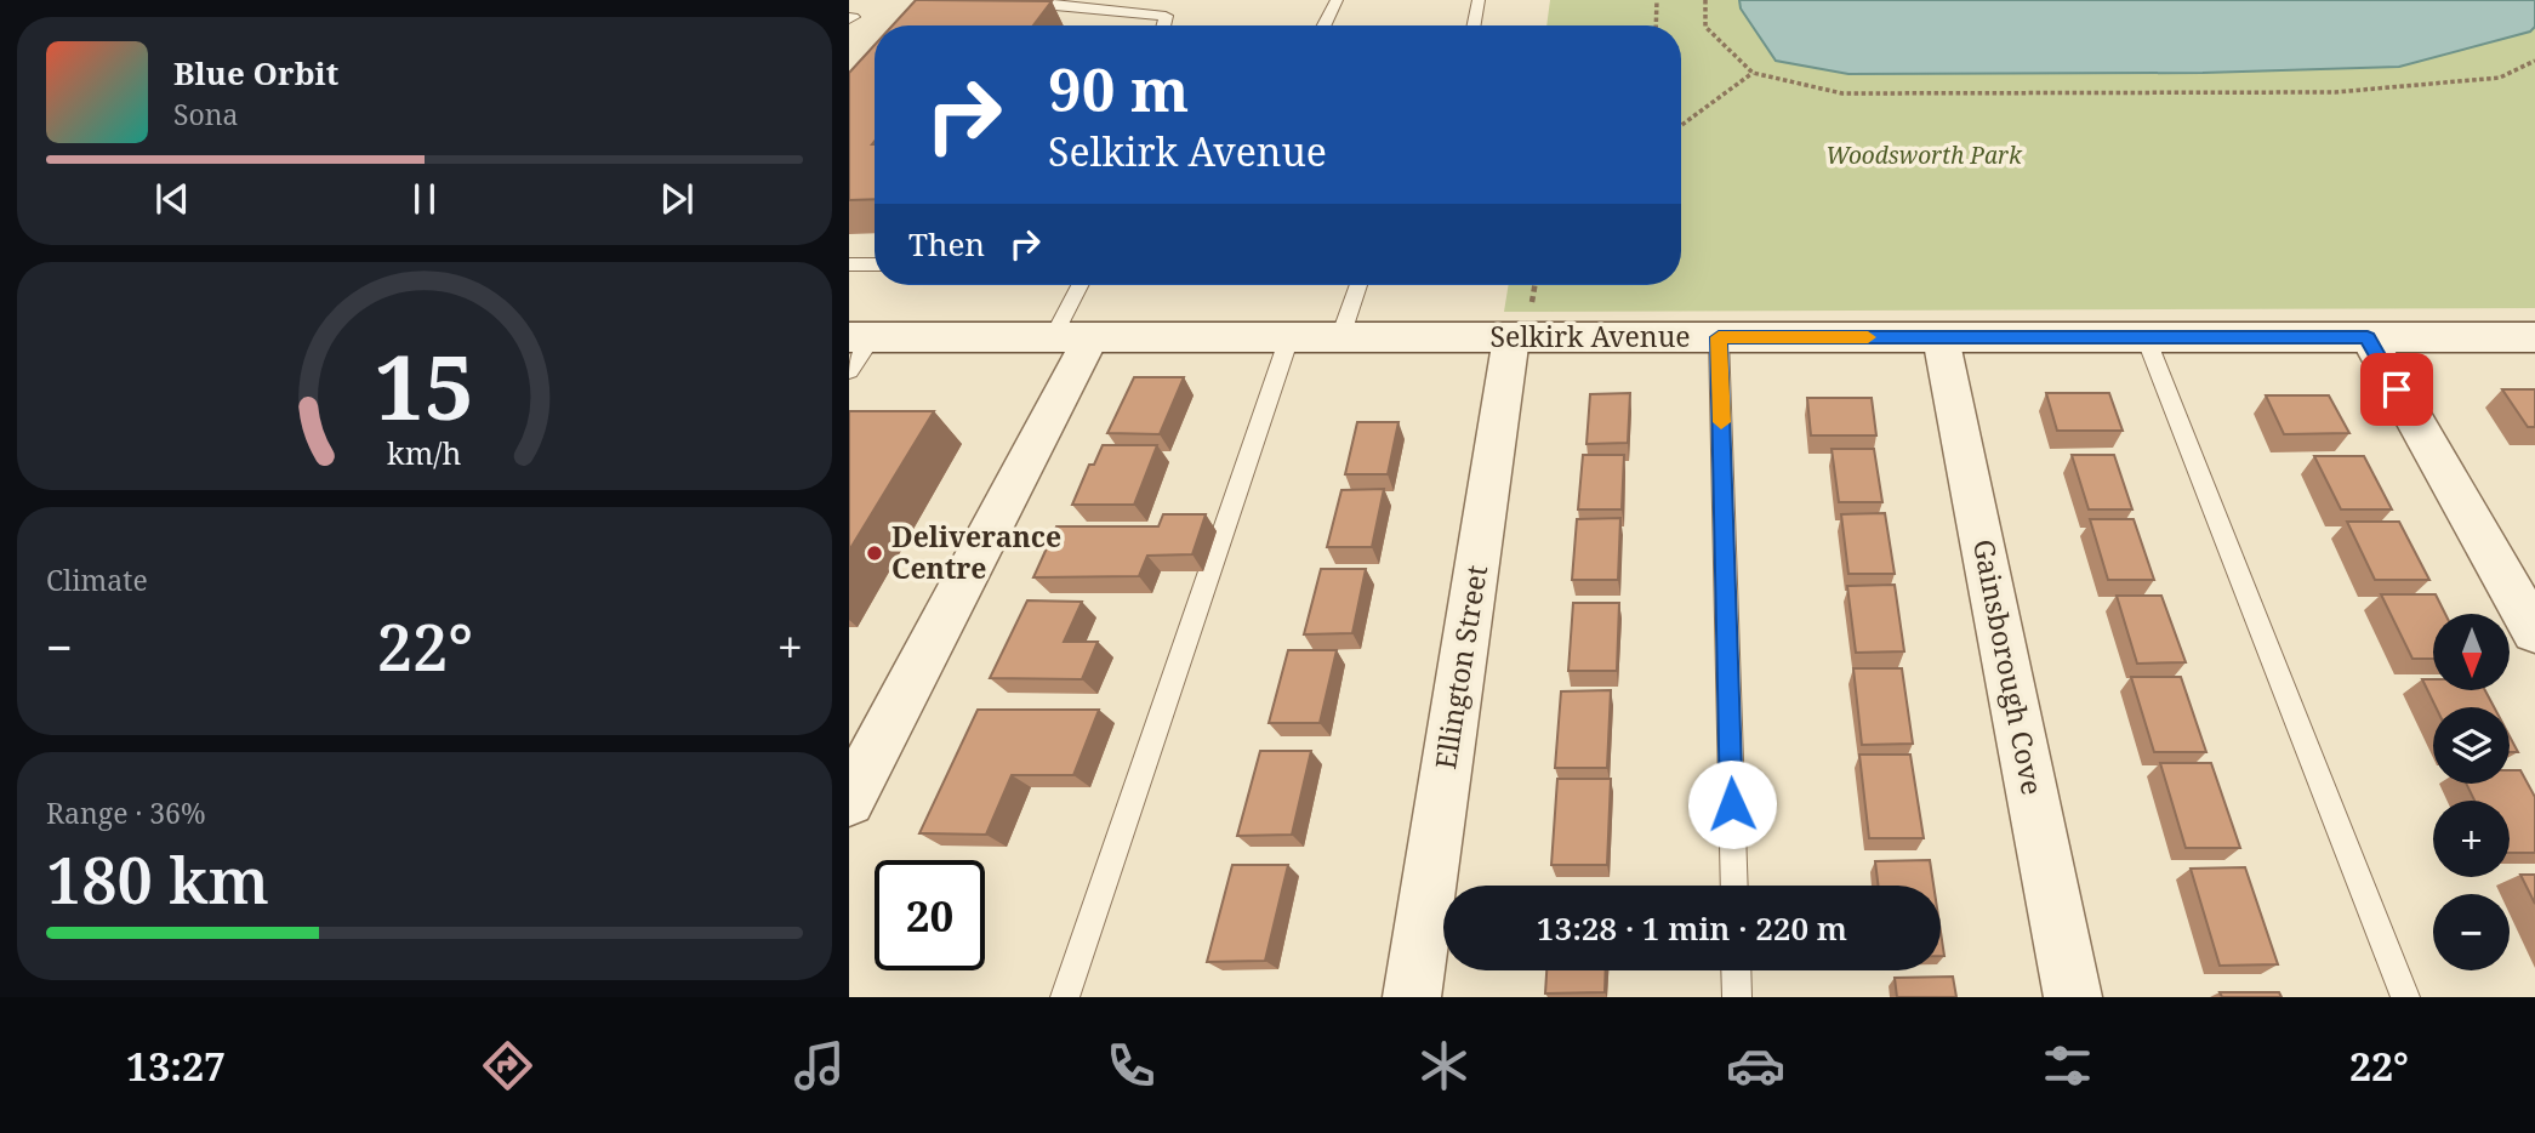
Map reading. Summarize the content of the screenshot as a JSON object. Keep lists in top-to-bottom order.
{
  "streets": {
    "street": ["Selkirk Avenue", "Ellington Street", "Gainsborough Cove"]
  },
  "crossings": [
    ["Selkirk Avenue", "Ellington Street"],
    ["Selkirk Avenue", "Gainsborough Cove"]
  ],
  "parks": ["Woodsworth Park"],
  "places": ["Deliverance Centre"],
  "north": "bottom",
  "page": {
    "turn": ["90 m", "Selkirk Avenue"],
    "song": ["Blue Orbit", "Sona"],
    "then": "Then",
    "tile": [
      "Climate",
      ["Range · 36%", "180 km"]
    ],
    "heat": ["−", "22°", "+"],
    "map_buttons": ["+", "−"],
    "limit": "20",
    "trip": "13:28 · 1 min · 220 m",
    "tabs": ["13:27", "22°"],
    "gauge": ["15", "km/h"]
  }
}
